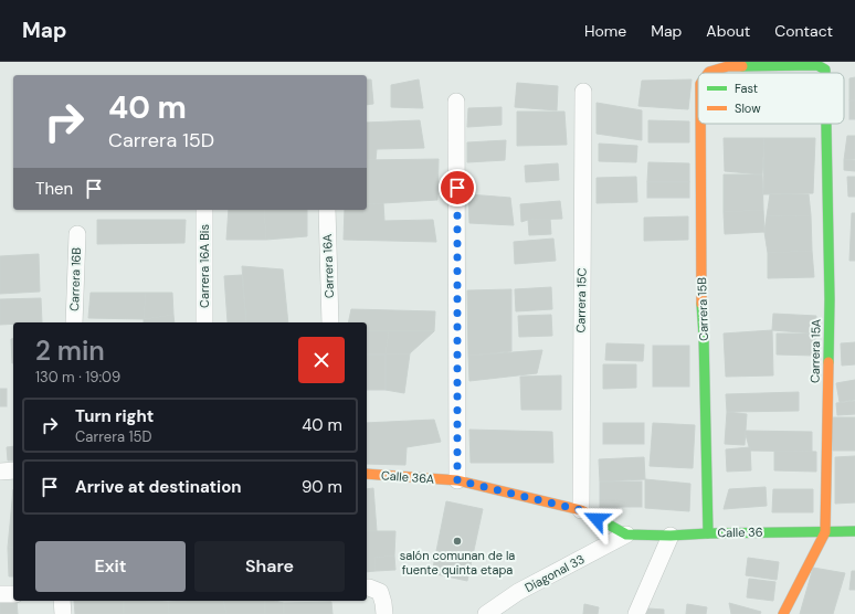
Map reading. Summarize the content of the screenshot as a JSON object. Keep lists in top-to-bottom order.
{
  "streets": {
    "street": [
      "Carrera 16A Bis",
      "Carrera 16A",
      "Carrera 16B",
      "Carrera 15C",
      "Carrera 15B",
      "Carrera 15A",
      "Calle 36A",
      "Calle 36",
      "Diagonal 33"
    ]
  },
  "crossings": [
    ["Carrera 15C", "Calle 36A"],
    ["Carrera 15B", "Calle 36"],
    ["Carrera 15A", "Calle 36"],
    ["Calle 36A", "Calle 36"],
    ["Calle 36A", "Diagonal 33"],
    ["Calle 36", "Diagonal 33"]
  ],
  "places": ["salón comunan de la fuente quinta etapa"],
  "legend": ["Fast", "Slow"],
  "page": {
    "header": "Map",
    "nav": [
      "Home",
      "Map",
      "About",
      "Contact"
    ],
    "turn": ["40 m", "Carrera 15D"],
    "then": "Then",
    "heading": ["2 min", "130 m · 19:09"],
    "list": [
      {
        "name": "Turn right",
        "note": "Carrera 15D",
        "value": "40 m"
      },
      {
        "name": "Arrive at destination",
        "value": "90 m"
      }
    ],
    "buttons": ["Exit", "Share"]
  }
}
